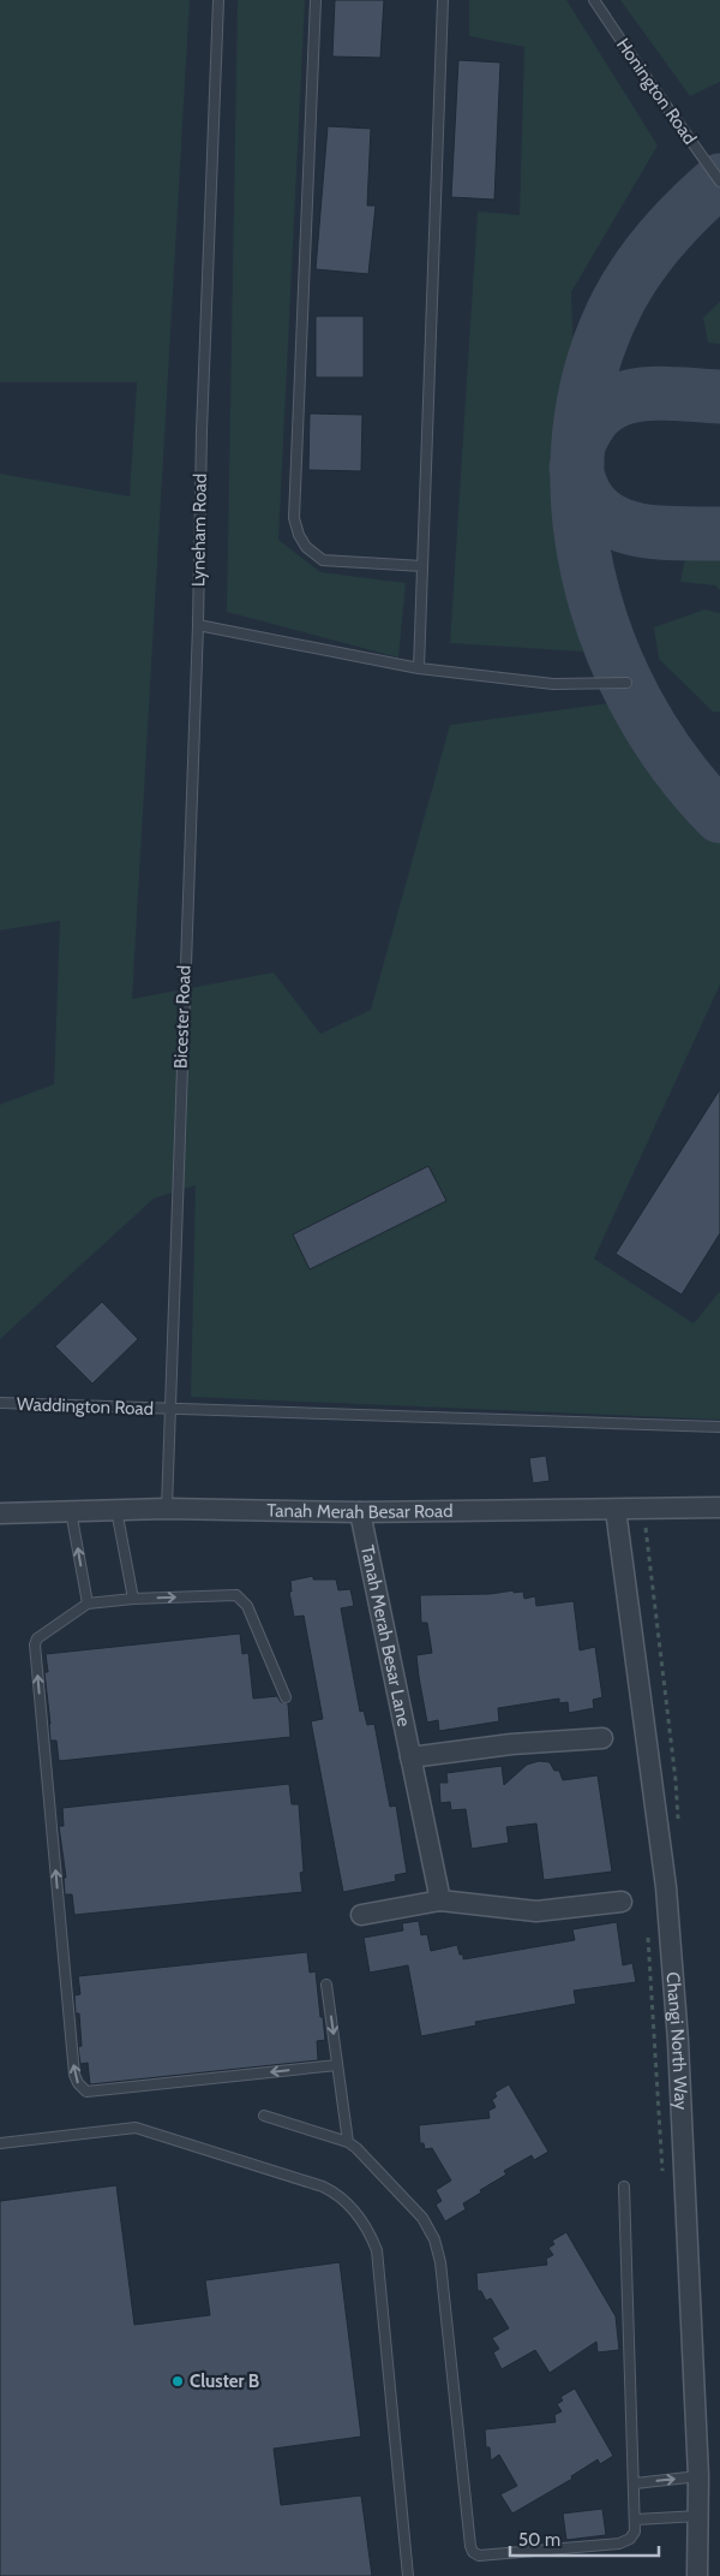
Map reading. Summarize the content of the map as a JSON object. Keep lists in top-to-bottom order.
{
  "streets": {
    "street": ["Tanah Merah Besar Road", "Tanah Merah Besar Lane", "Changi North Way"],
    "lane": [
      "Honington Road",
      "Lyneham Road",
      "Bicester Road",
      "Waddington Road"
    ]
  },
  "crossings": [
    ["Lyneham Road", "Bicester Road"],
    ["Bicester Road", "Waddington Road"],
    ["Bicester Road", "Tanah Merah Besar Road"],
    ["Tanah Merah Besar Road", "Tanah Merah Besar Lane"],
    ["Tanah Merah Besar Road", "Changi North Way"]
  ],
  "places": ["Cluster B"],
  "scale_bar": "50 m"
}
